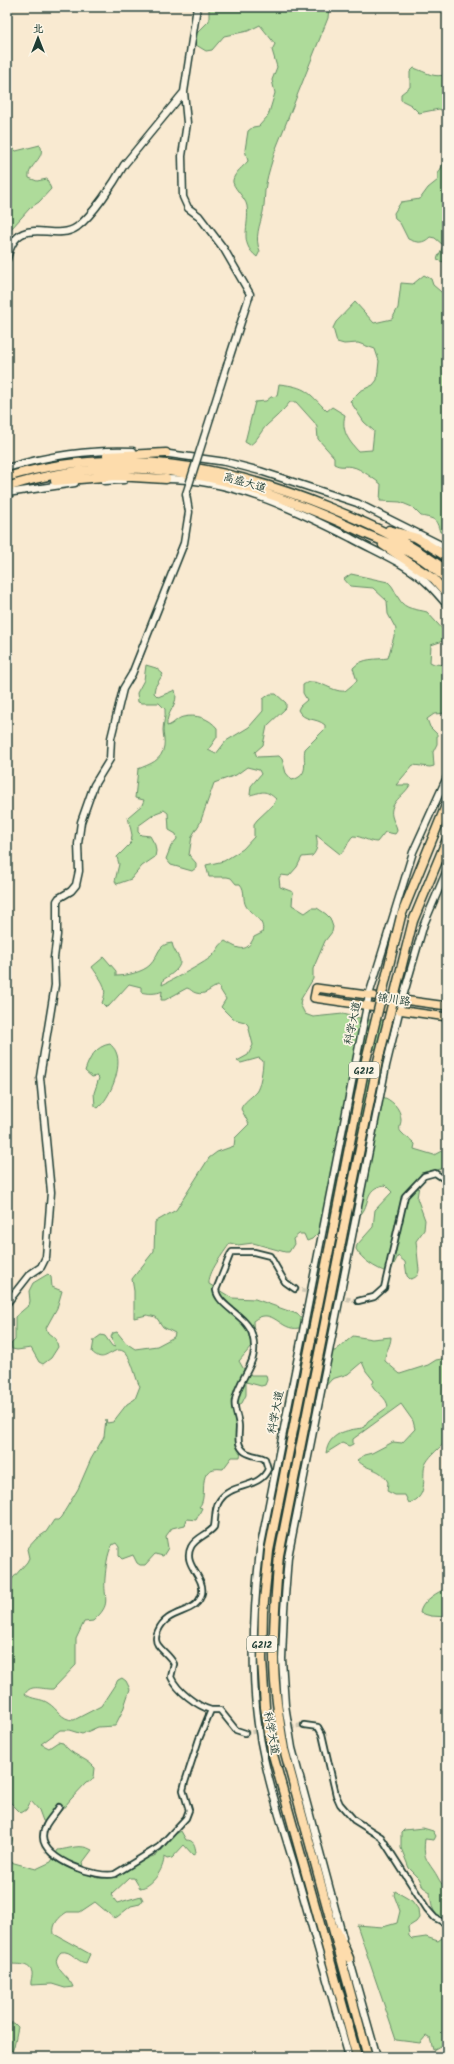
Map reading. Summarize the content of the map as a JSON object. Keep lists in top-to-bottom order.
{
  "streets": {
    "highway": ["高盛大道", "科学大道", "G212"],
    "main road": ["锦川路"]
  },
  "crossings": [
    ["锦川路", "科学大道"]
  ],
  "north": "top"
}
